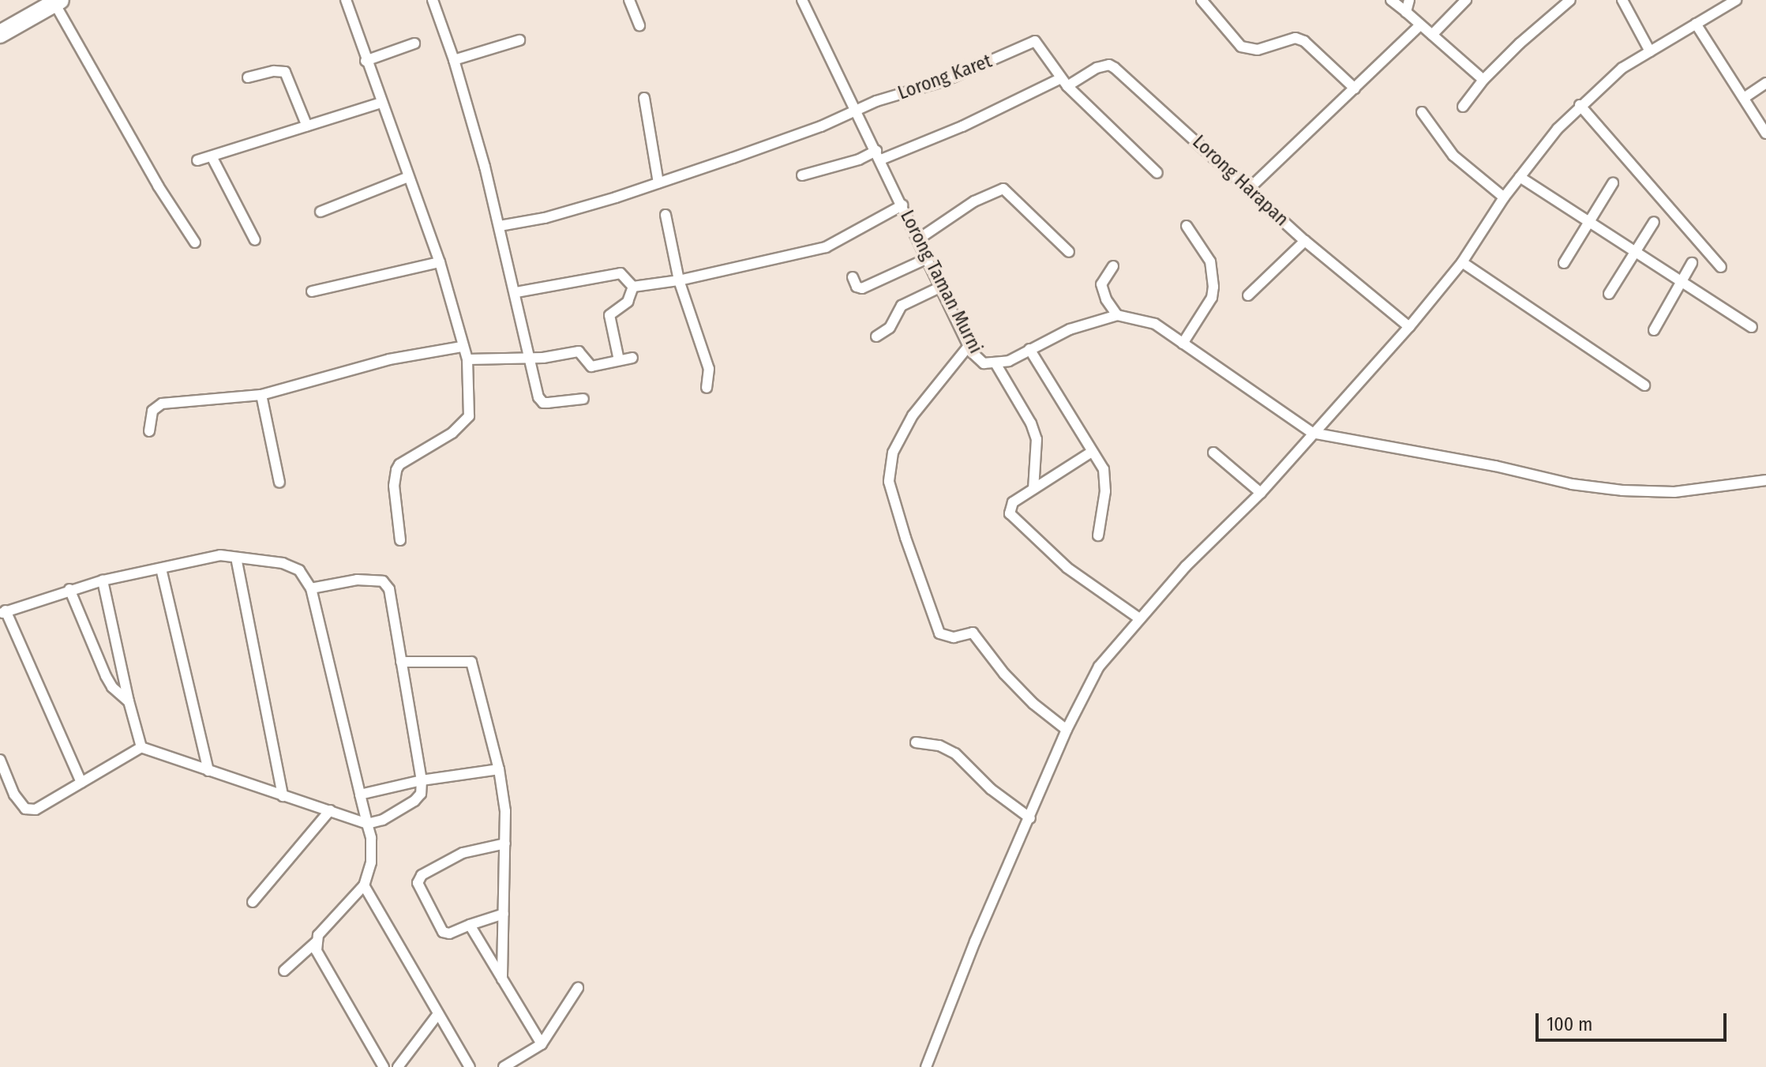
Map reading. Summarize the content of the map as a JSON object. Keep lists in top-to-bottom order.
{
  "streets": {
    "street": ["Lorong Karet", "Lorong Harapan", "Lorong Taman Murni"]
  },
  "crossings": [
    ["Lorong Karet", "Lorong Harapan"],
    ["Lorong Karet", "Lorong Taman Murni"],
    ["Lorong Harapan", "Lorong Taman Murni"]
  ],
  "scale_bar": "100 m"
}
